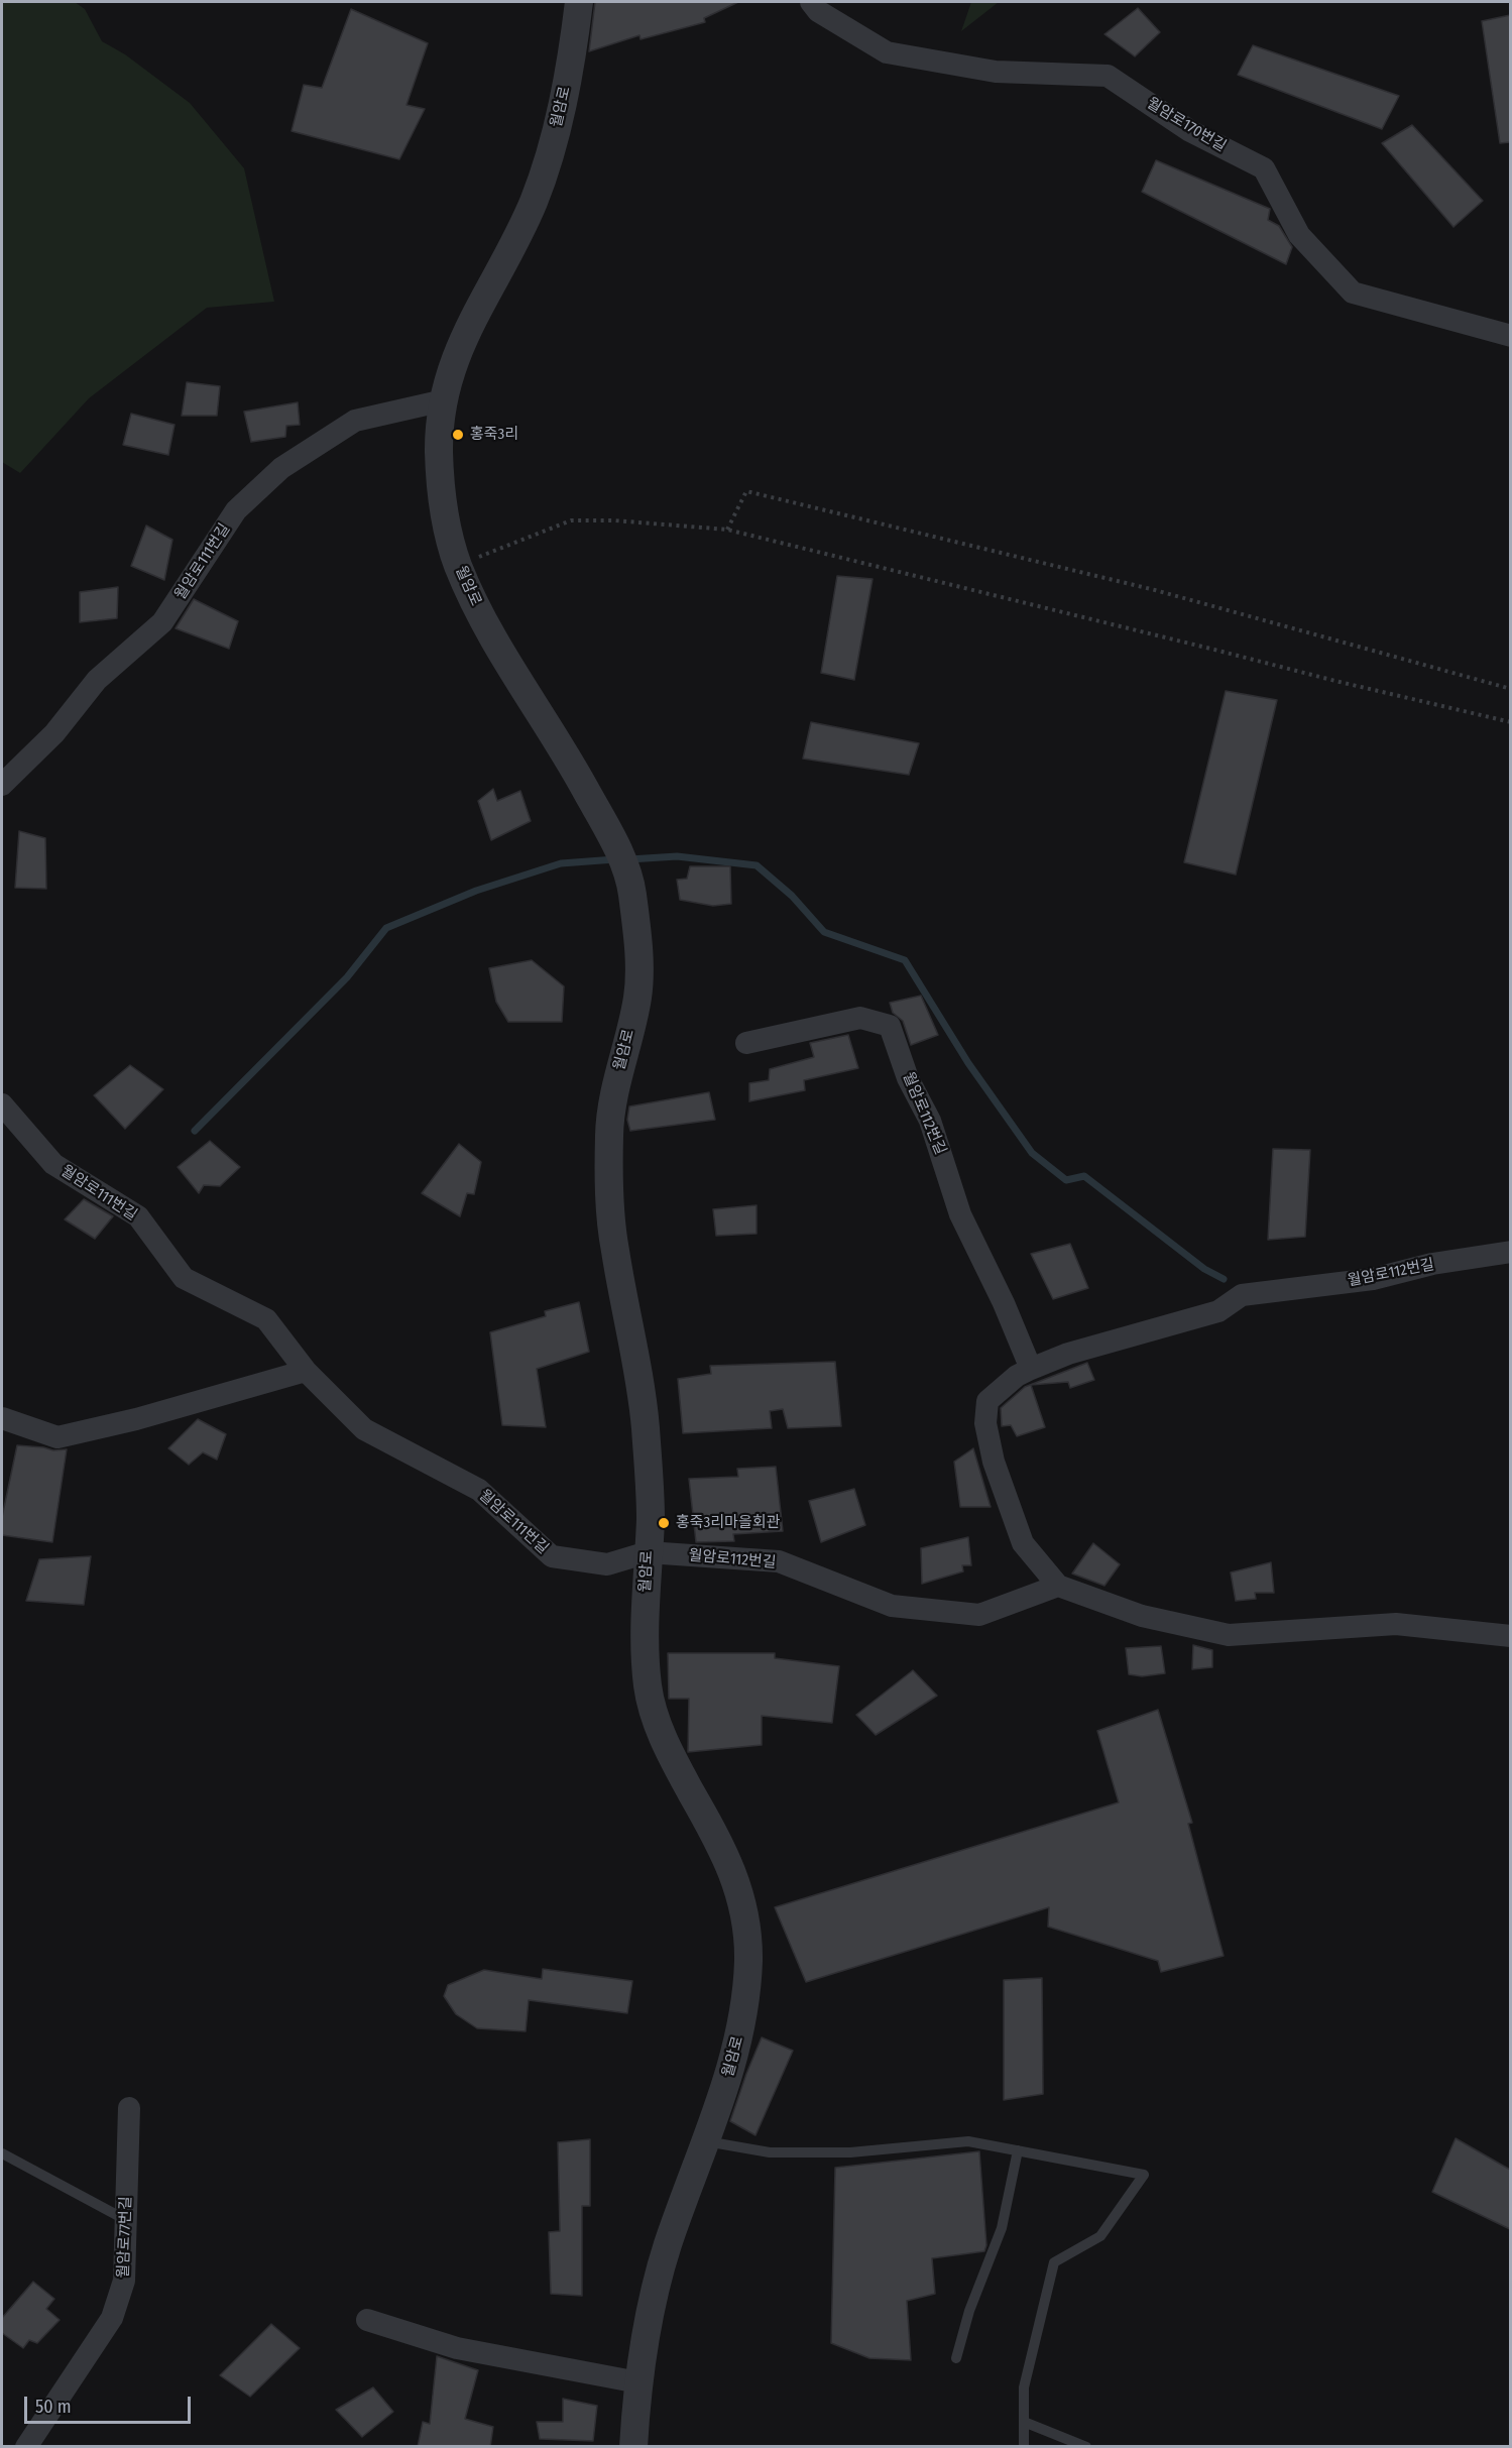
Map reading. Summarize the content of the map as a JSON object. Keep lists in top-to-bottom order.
{
  "streets": {
    "street": [
      "월암로",
      "월암로170번길",
      "월암로111번길",
      "월암로112번길",
      "월암로77번길"
    ]
  },
  "crossings": [
    ["월암로", "월암로111번길"],
    ["월암로", "월암로112번길"],
    ["월암로111번길", "월암로112번길"]
  ],
  "places": ["홍죽3리", "홍죽3리마을회관"],
  "scale_bar": "50 m"
}
